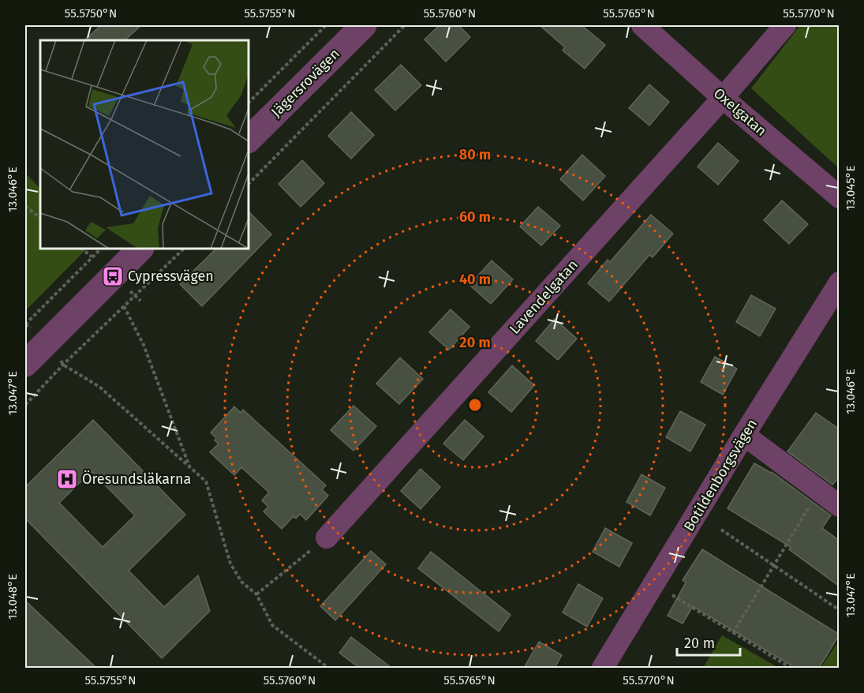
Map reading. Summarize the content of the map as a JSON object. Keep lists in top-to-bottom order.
{
  "streets": {
    "street": [
      "Jägersrovägen",
      "Oxelgatan",
      "Lavendelgatan",
      "Botildenborgsvägen"
    ]
  },
  "crossings": [
    ["Oxelgatan", "Lavendelgatan"]
  ],
  "places": {
    "bus stop": ["Cypressvägen"],
    "hospital": ["Öresundsläkarna"]
  },
  "scale_bar": "20 m",
  "coordinates": [
    "55.5750°N",
    "55.5755°N",
    "55.5760°N",
    "55.5765°N",
    "55.5770°N",
    "13.045°E",
    "13.046°E",
    "13.047°E",
    "13.048°E"
  ],
  "rings": [
    "80 m",
    "60 m",
    "40 m",
    "20 m"
  ]
}
